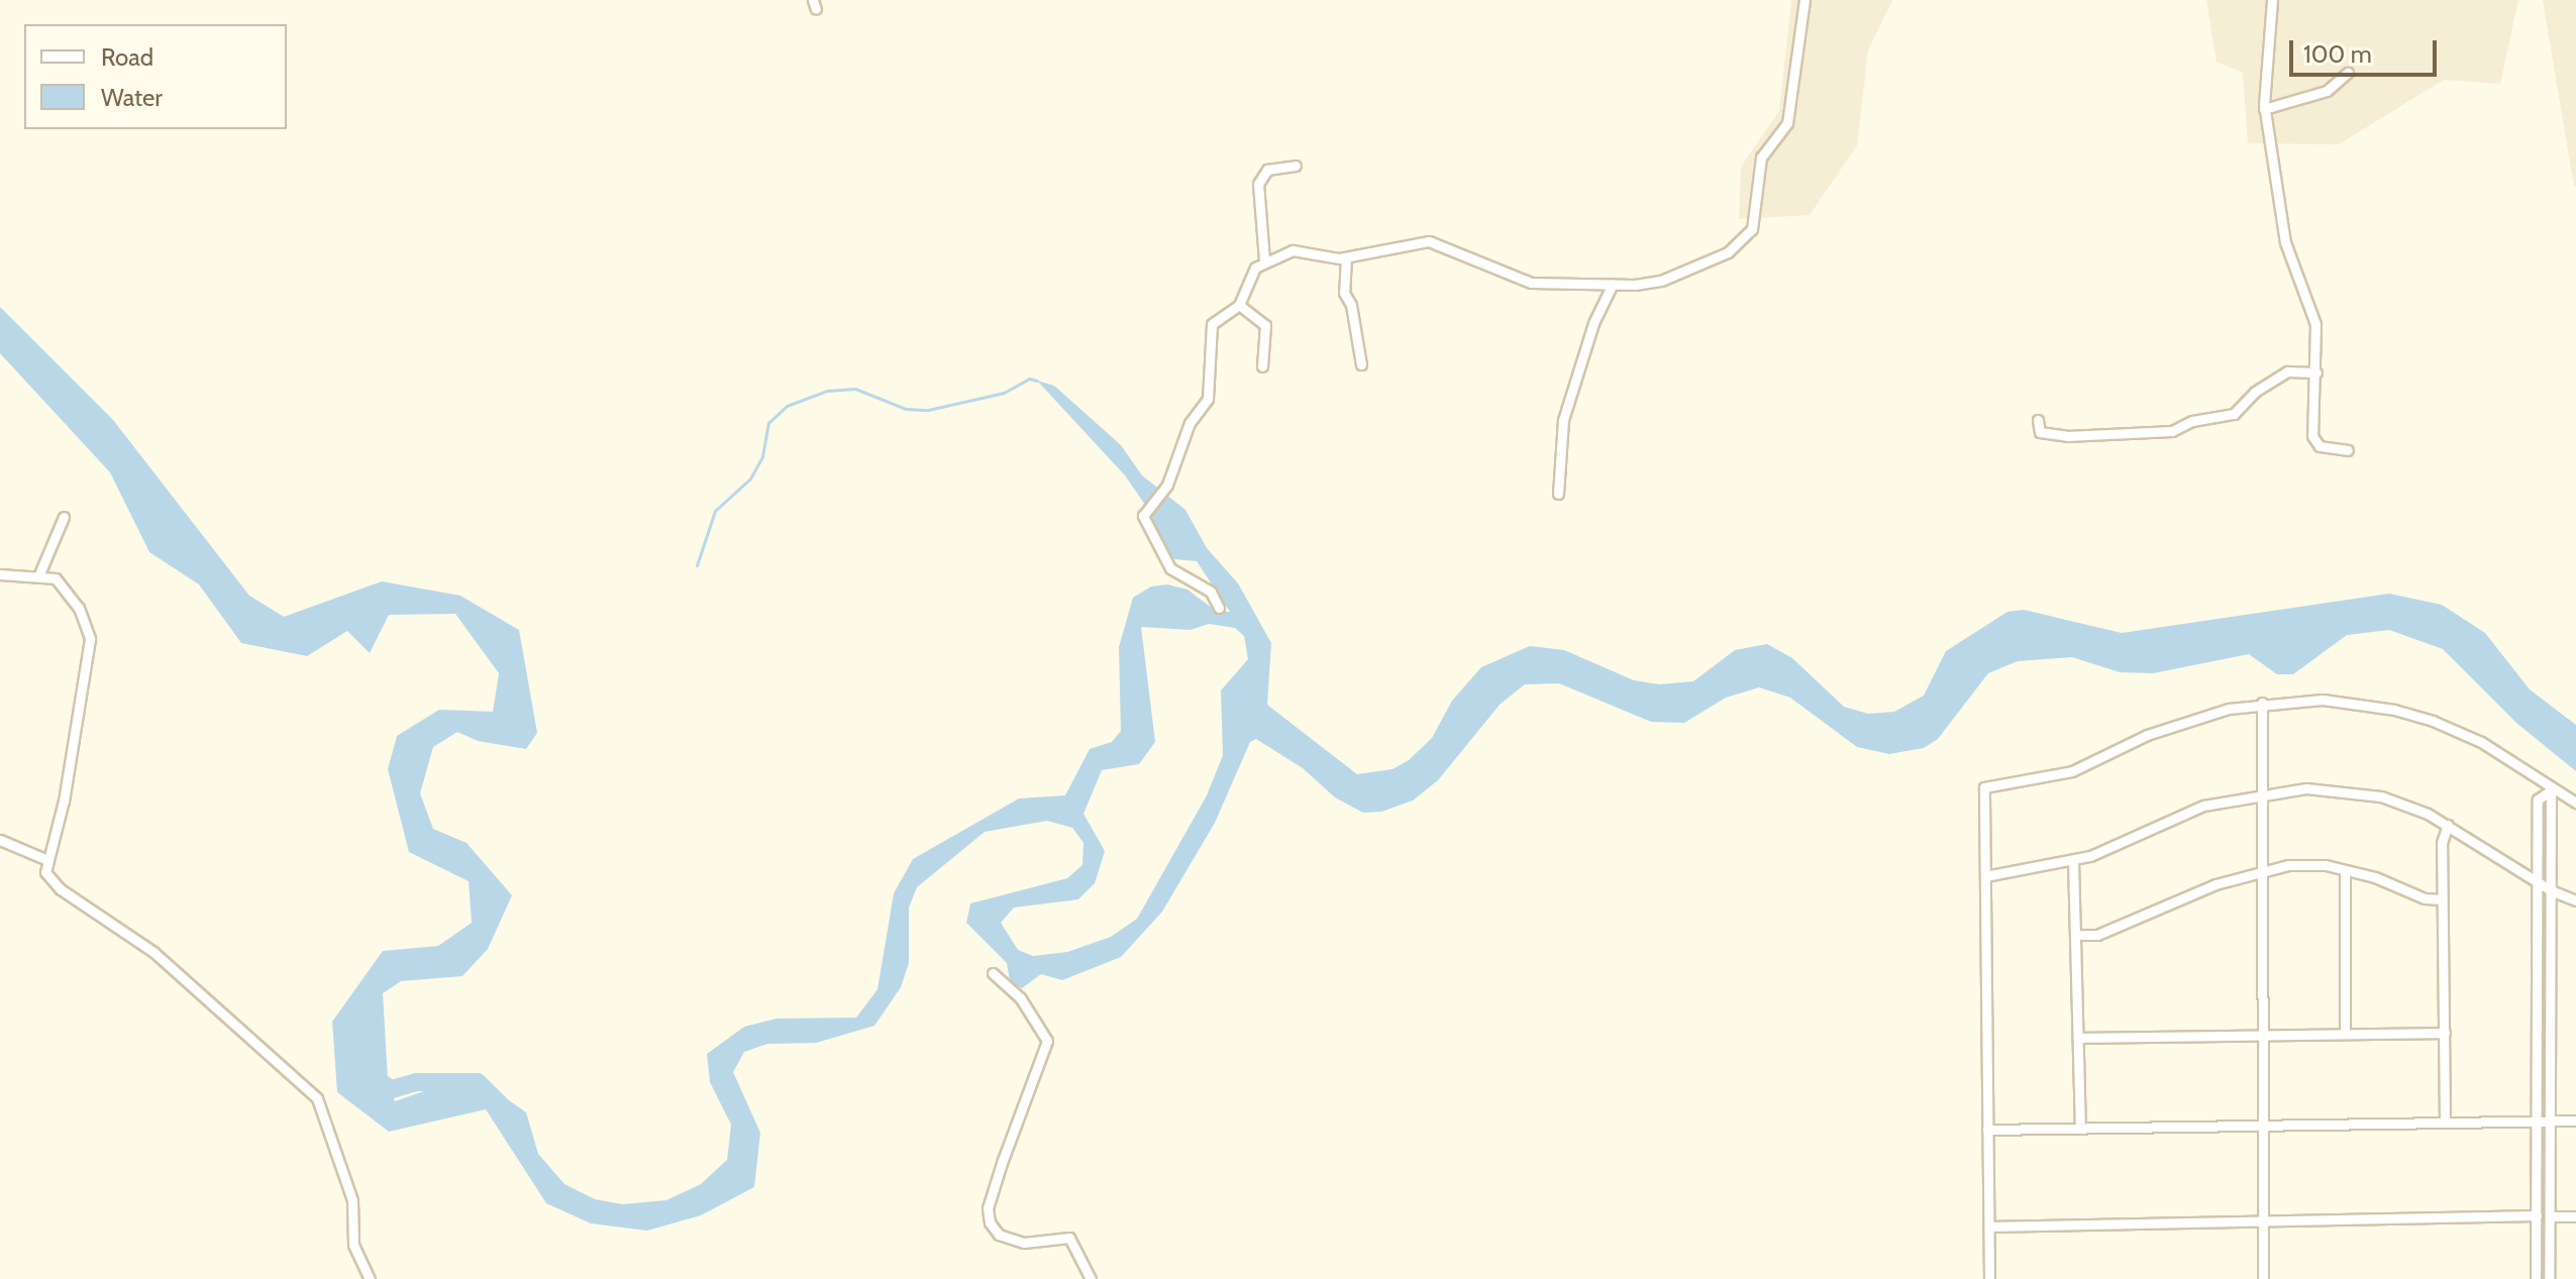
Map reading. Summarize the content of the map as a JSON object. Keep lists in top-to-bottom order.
{
  "legend": ["Road", "Water"],
  "scale_bar": "100 m"
}
